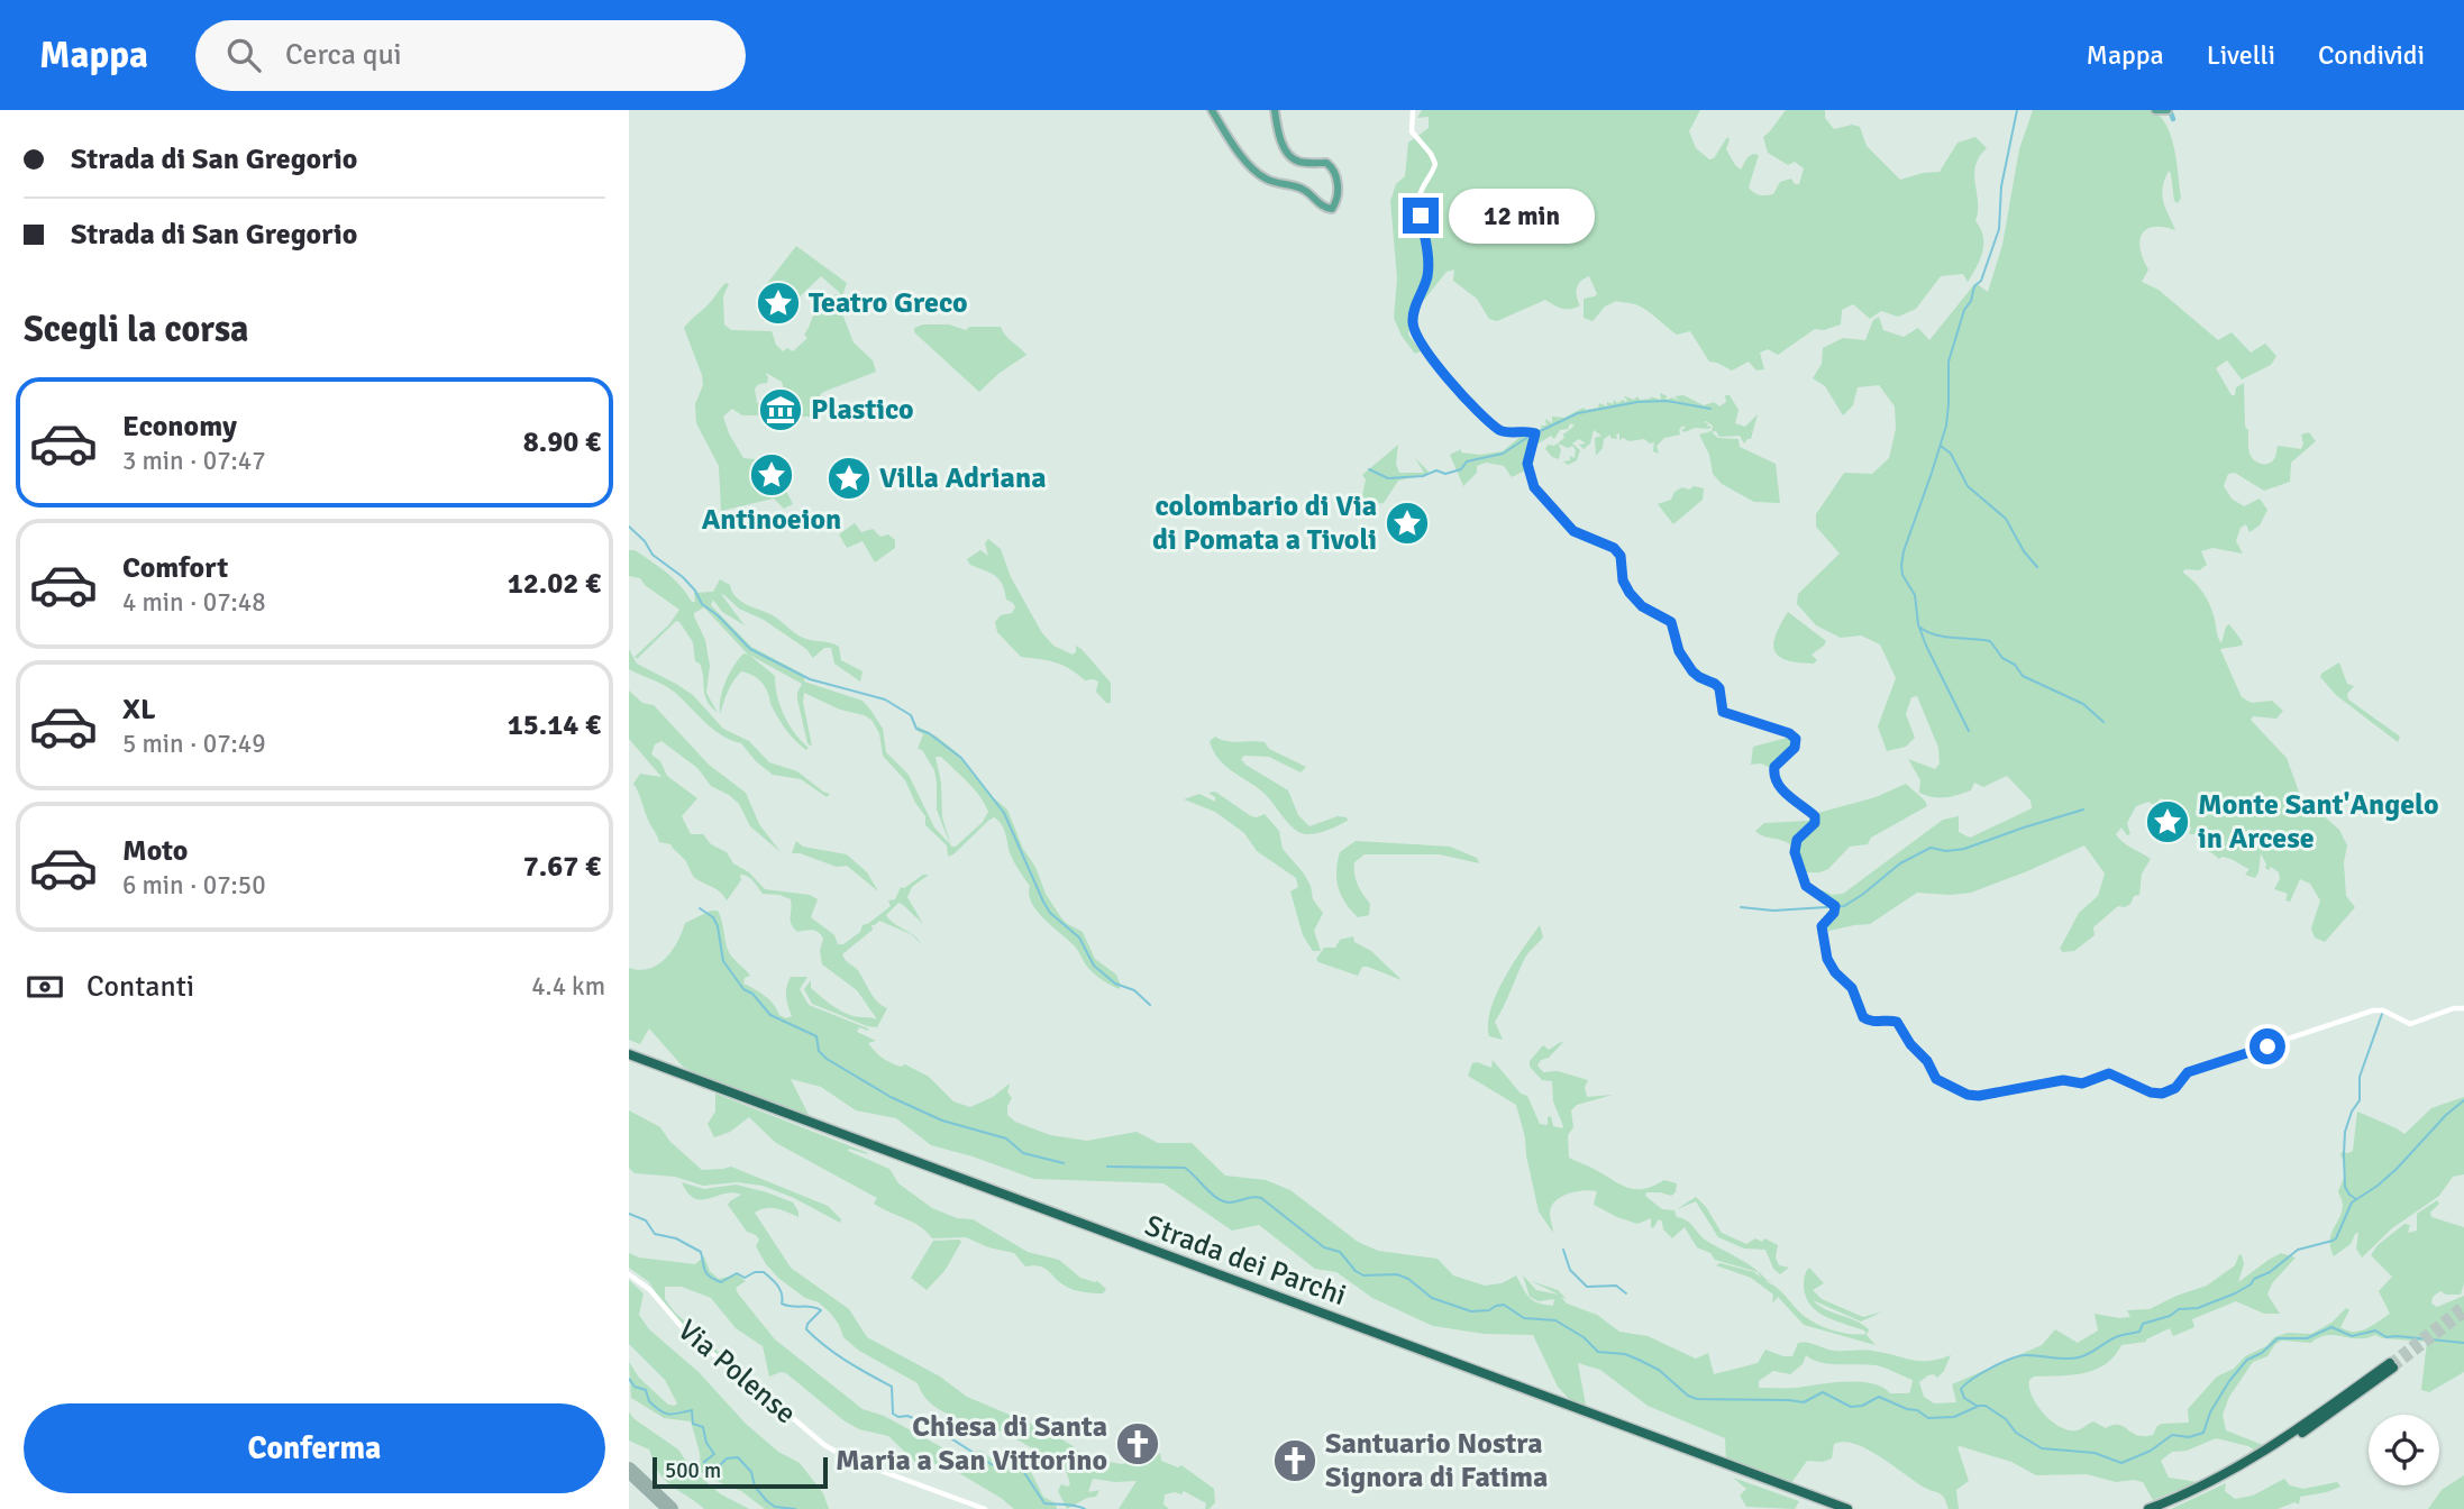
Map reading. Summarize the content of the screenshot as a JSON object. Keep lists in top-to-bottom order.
{
  "streets": {
    "highway": ["Strada dei Parchi"],
    "street": ["Via Polense"]
  },
  "places": {
    "place": [
      "Teatro Greco",
      "Antinoeion",
      "Villa Adriana",
      "colombario di Via di Pomata a Tivoli",
      "Monte Sant'Angelo in Arcese"
    ],
    "museum": ["Plastico"],
    "church": ["Chiesa di Santa Maria a San Vittorino", "Santuario Nostra Signora di Fatima"]
  },
  "scale_bar": "500 m",
  "page": {
    "header": "Mappa",
    "search": "Cerca qui",
    "nav": ["Mappa", "Livelli", "Condividi"],
    "banner": ["Strada di San Gregorio", "Strada di San Gregorio"],
    "bubble": "12 min",
    "heading": "Scegli la corsa",
    "list": [
      {
        "name": "Economy",
        "note": "3 min · 07:47",
        "value": "8.90 €"
      },
      {
        "name": "Comfort",
        "note": "4 min · 07:48",
        "value": "12.02 €"
      },
      {
        "name": "XL",
        "note": "5 min · 07:49",
        "value": "15.14 €"
      },
      {
        "name": "Moto",
        "note": "6 min · 07:50",
        "value": "7.67 €"
      }
    ],
    "pay": ["Contanti", "4.4 km"],
    "buttons": "Conferma",
    "scale": "500 m"
  }
}
